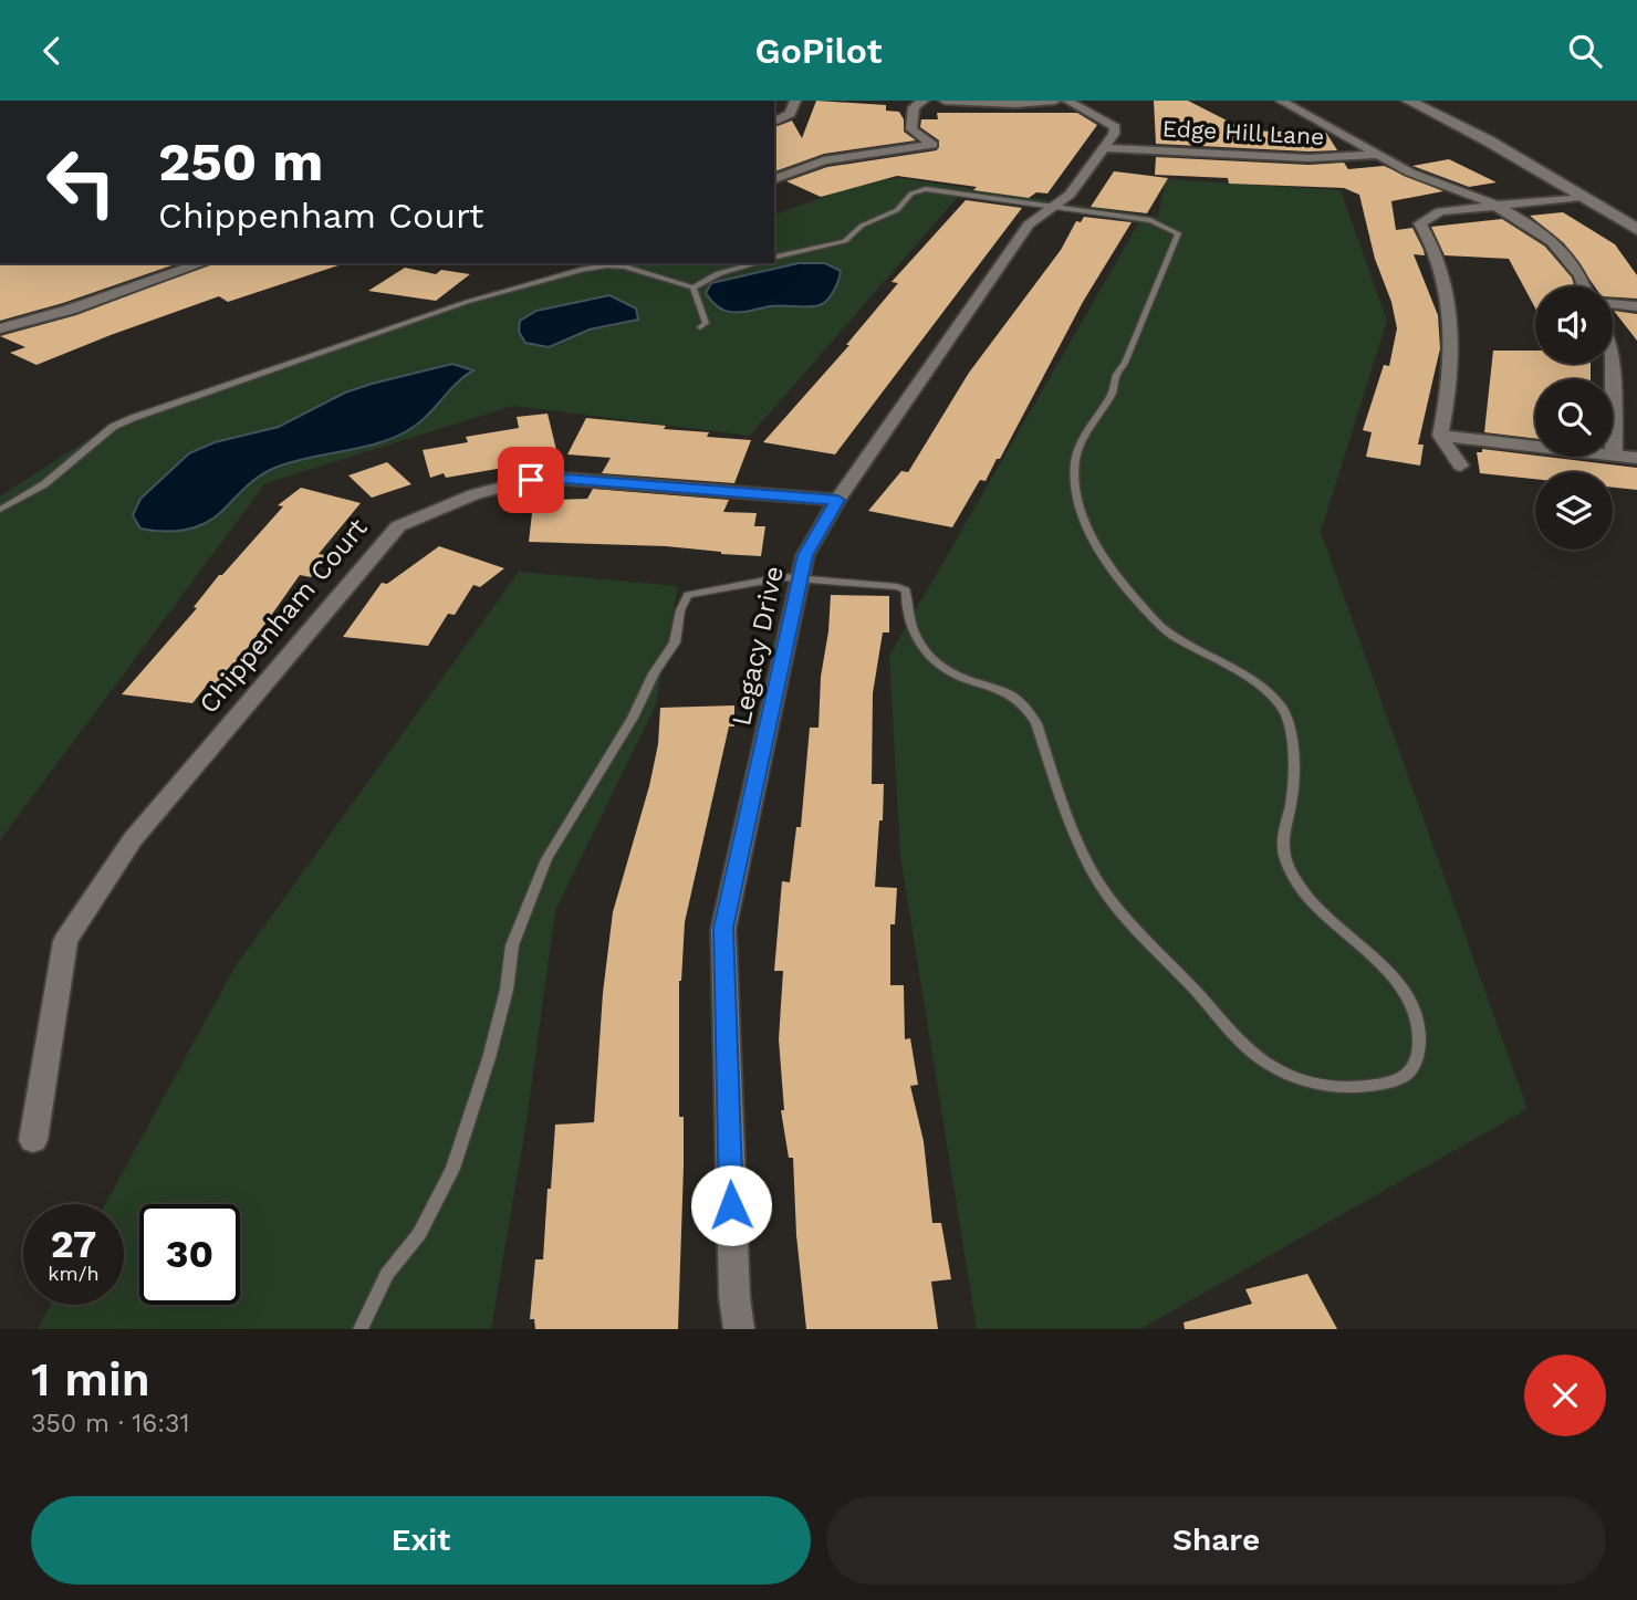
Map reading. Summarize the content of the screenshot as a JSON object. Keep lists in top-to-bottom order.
{
  "streets": {
    "street": ["Edge Hill Lane", "Chippenham Court", "Legacy Drive"]
  },
  "crossings": [
    ["Edge Hill Lane", "Legacy Drive"],
    ["Chippenham Court", "Legacy Drive"]
  ],
  "page": {
    "header": "GoPilot",
    "turn": ["250 m", "Chippenham Court"],
    "speed": "27 km/h",
    "limit": "30",
    "heading": ["1 min", "350 m · 16:31"],
    "buttons": ["Exit", "Share"]
  }
}
